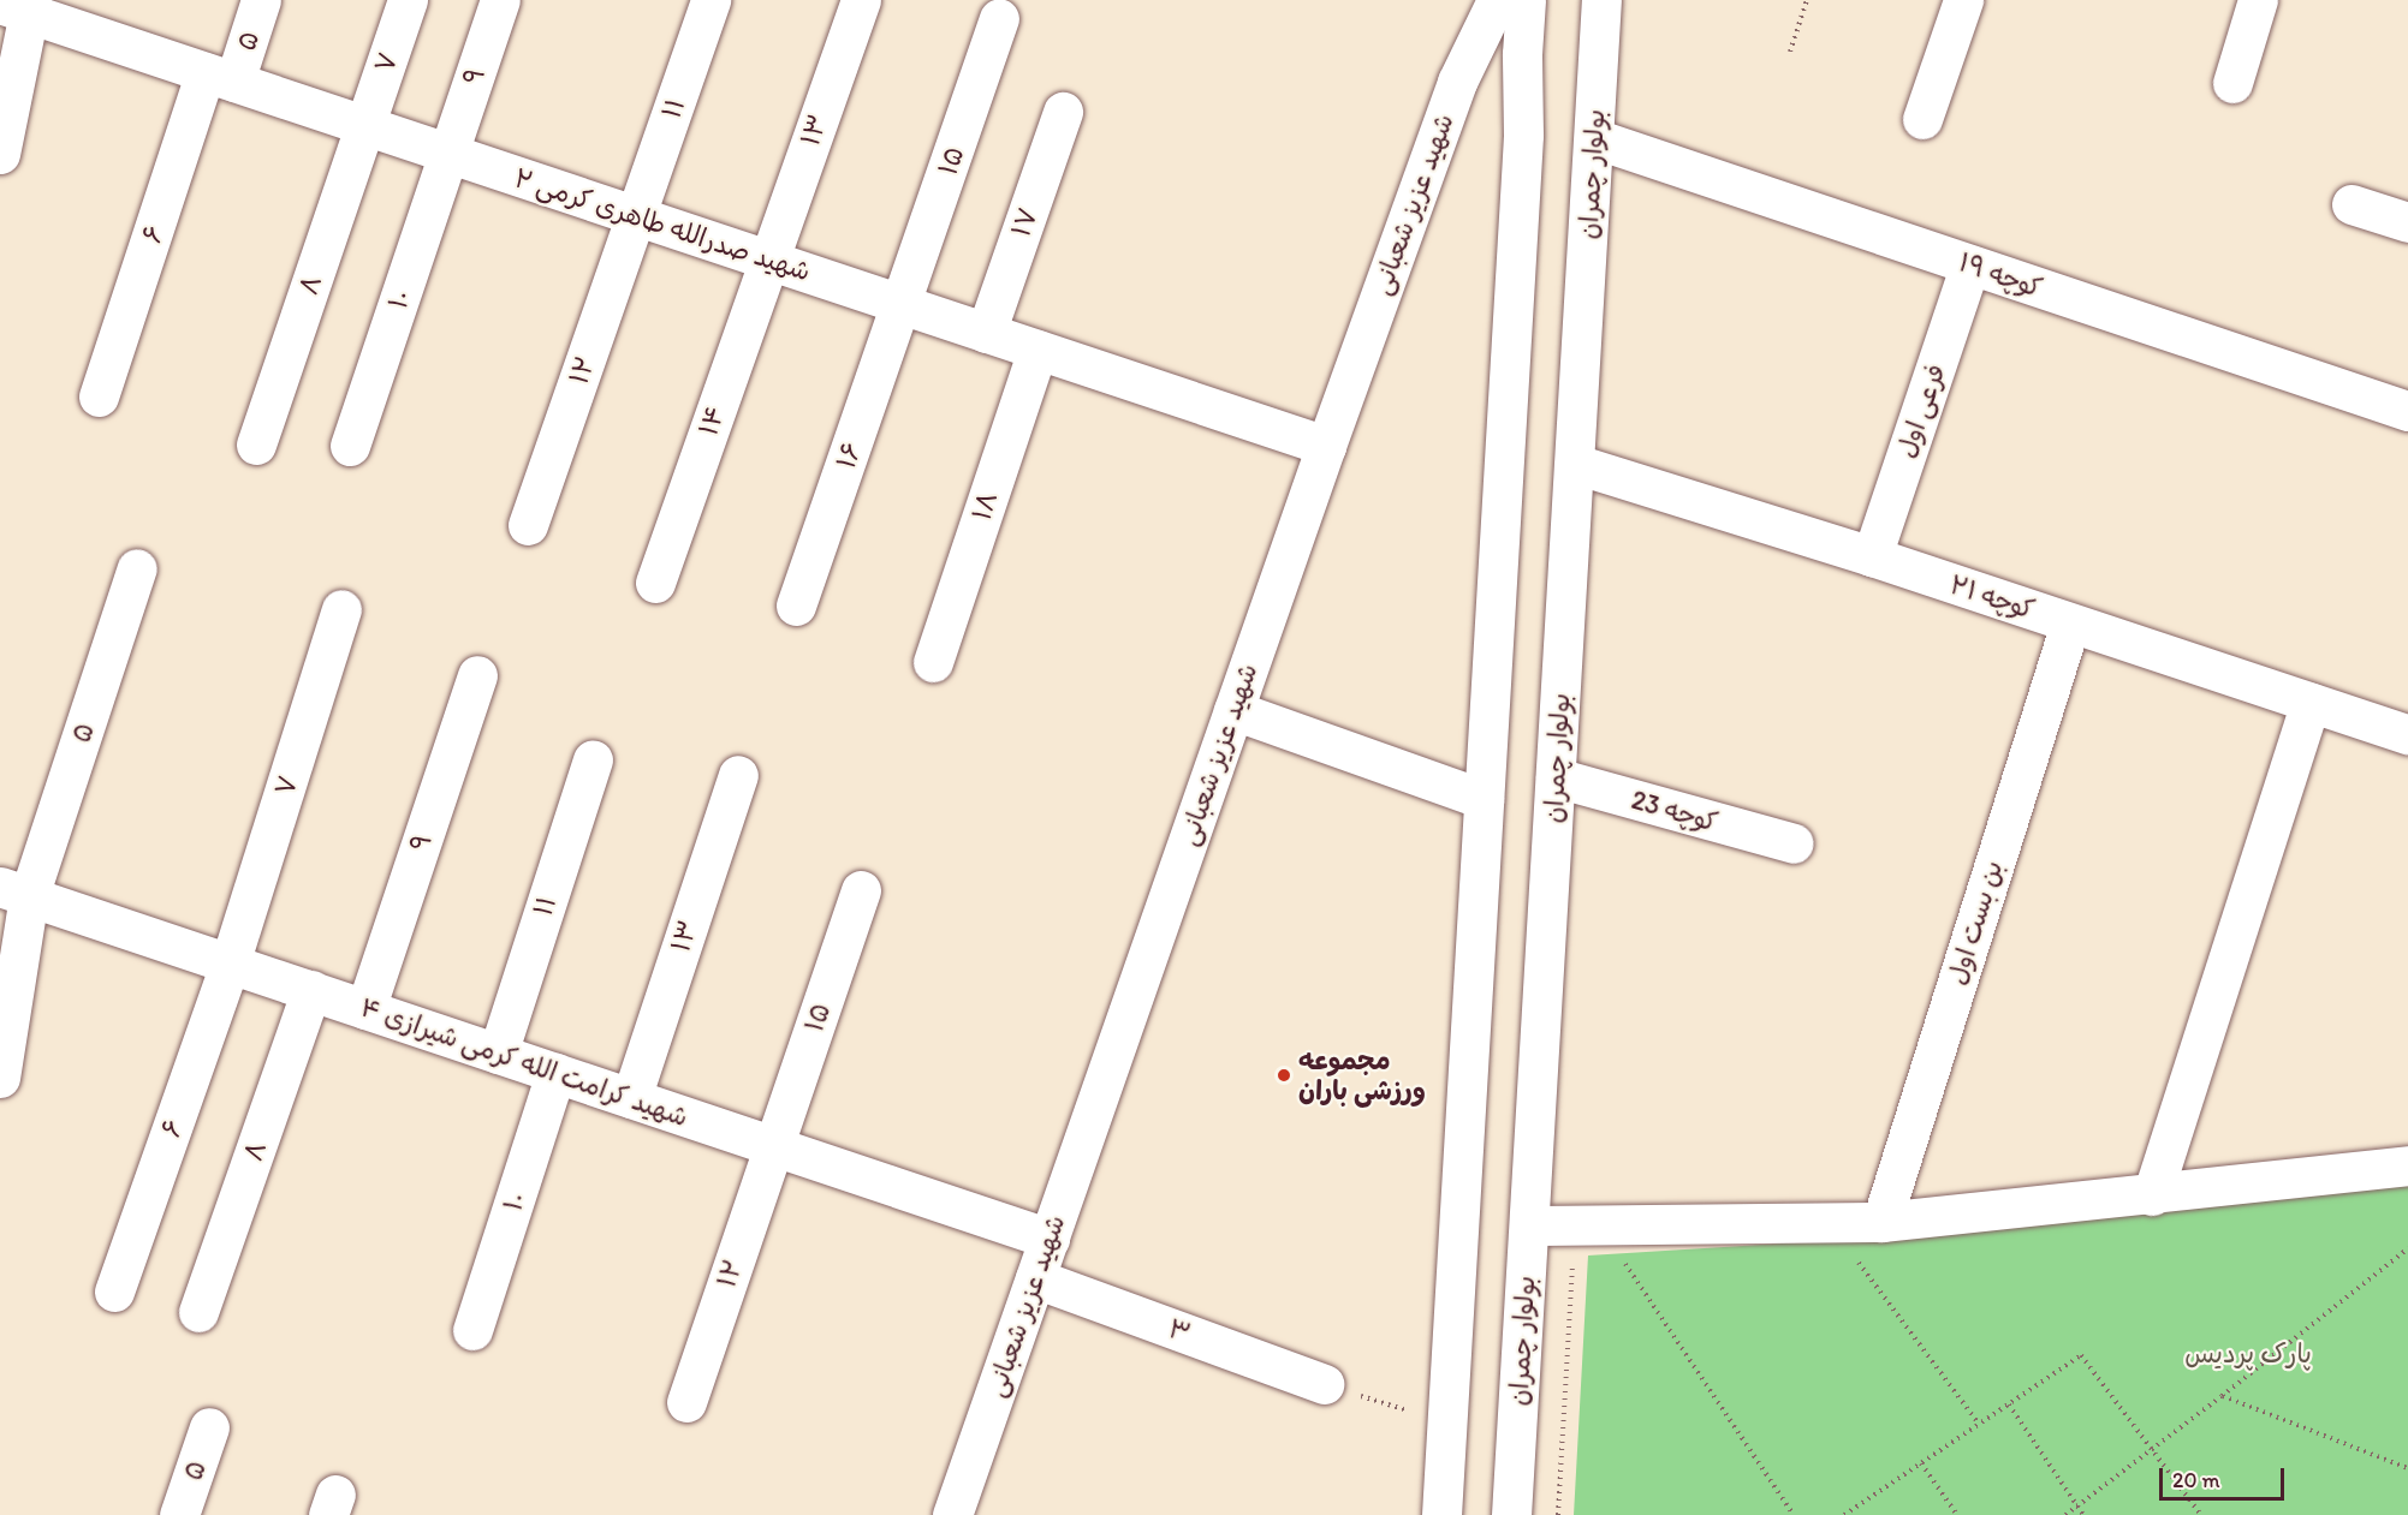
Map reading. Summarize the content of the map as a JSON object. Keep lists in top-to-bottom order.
{
  "streets": {
    "street": [
      "۵",
      "۷",
      "۹",
      "۱۱",
      "۱۳",
      "۱۵",
      "بولوار چمران",
      "شهید عزیز شعبانی",
      "۱۷",
      "شهید صدرالله طاهری کرمی ۲",
      "۶",
      "کوچه ۱۹",
      "۸",
      "۱۰",
      "۱۲",
      "فرعی اول",
      "۱۴",
      "۱۶",
      "۱۸",
      "کوچه ۲۱",
      "کوچه 23",
      "بن بست اول",
      "شهید کرامت الله کرمی شیرازی ۴",
      "۳"
    ]
  },
  "crossings": [
    ["۵", "شهید صدرالله طاهری کرمی ۲"],
    ["۵", "۶"],
    ["۵", "شهید کرامت الله کرمی شیرازی ۴"],
    ["۷", "شهید صدرالله طاهری کرمی ۲"],
    ["۷", "۶"],
    ["۷", "۸"],
    ["۷", "شهید کرامت الله کرمی شیرازی ۴"],
    ["۹", "شهید صدرالله طاهری کرمی ۲"],
    ["۹", "۱۰"],
    ["۹", "شهید کرامت الله کرمی شیرازی ۴"],
    ["۱۱", "شهید صدرالله طاهری کرمی ۲"],
    ["۱۱", "۱۲"],
    ["۱۱", "شهید کرامت الله کرمی شیرازی ۴"],
    ["۱۳", "شهید صدرالله طاهری کرمی ۲"],
    ["۱۳", "۱۴"],
    ["۱۳", "شهید کرامت الله کرمی شیرازی ۴"],
    ["۱۵", "شهید صدرالله طاهری کرمی ۲"],
    ["۱۵", "۱۲"],
    ["۱۵", "۱۶"],
    ["۱۵", "شهید کرامت الله کرمی شیرازی ۴"],
    ["بولوار چمران", "کوچه ۱۹"],
    ["بولوار چمران", "کوچه ۲۱"],
    ["بولوار چمران", "کوچه 23"],
    ["شهید عزیز شعبانی", "شهید صدرالله طاهری کرمی ۲"],
    ["شهید عزیز شعبانی", "شهید کرامت الله کرمی شیرازی ۴"],
    ["شهید عزیز شعبانی", "۳"],
    ["۱۷", "شهید صدرالله طاهری کرمی ۲"],
    ["شهید صدرالله طاهری کرمی ۲", "۶"],
    ["شهید صدرالله طاهری کرمی ۲", "۸"],
    ["شهید صدرالله طاهری کرمی ۲", "۱۰"],
    ["شهید صدرالله طاهری کرمی ۲", "۱۲"],
    ["شهید صدرالله طاهری کرمی ۲", "۱۴"],
    ["شهید صدرالله طاهری کرمی ۲", "۱۶"],
    ["شهید صدرالله طاهری کرمی ۲", "۱۸"],
    ["۶", "شهید کرامت الله کرمی شیرازی ۴"],
    ["کوچه ۱۹", "فرعی اول"],
    ["۸", "شهید کرامت الله کرمی شیرازی ۴"],
    ["۱۰", "شهید کرامت الله کرمی شیرازی ۴"],
    ["۱۲", "شهید کرامت الله کرمی شیرازی ۴"],
    ["فرعی اول", "کوچه ۲۱"],
    ["کوچه ۲۱", "بن بست اول"]
  ],
  "parks": ["پارک پردیس"],
  "places": ["مجموعه ورزشی باران"],
  "scale_bar": "20 m"
}
